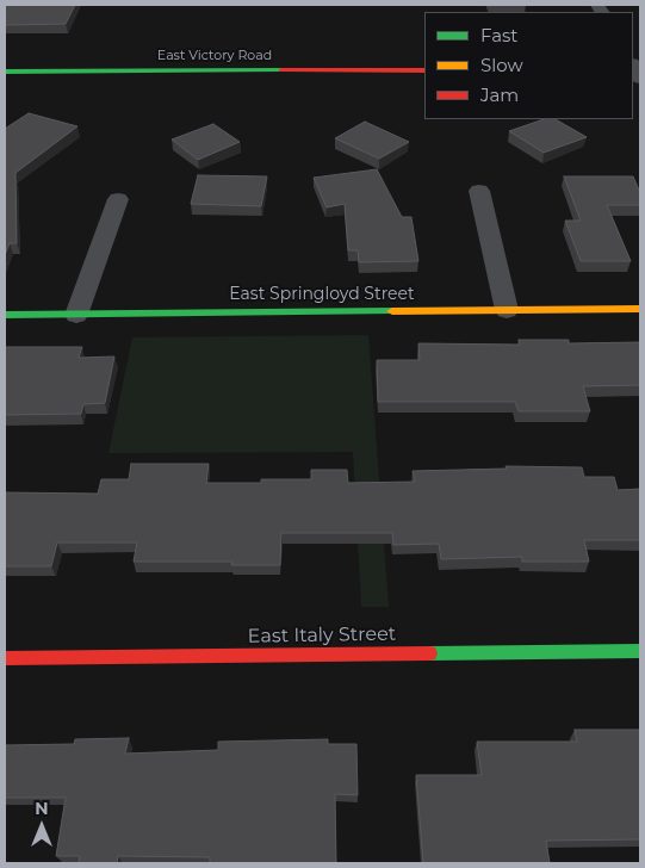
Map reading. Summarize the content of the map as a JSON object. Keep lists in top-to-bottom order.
{
  "streets": {
    "street": ["East Victory Road", "East Springloyd Street", "East Italy Street"]
  },
  "legend": ["Fast", "Slow", "Jam"],
  "north": "top"
}
